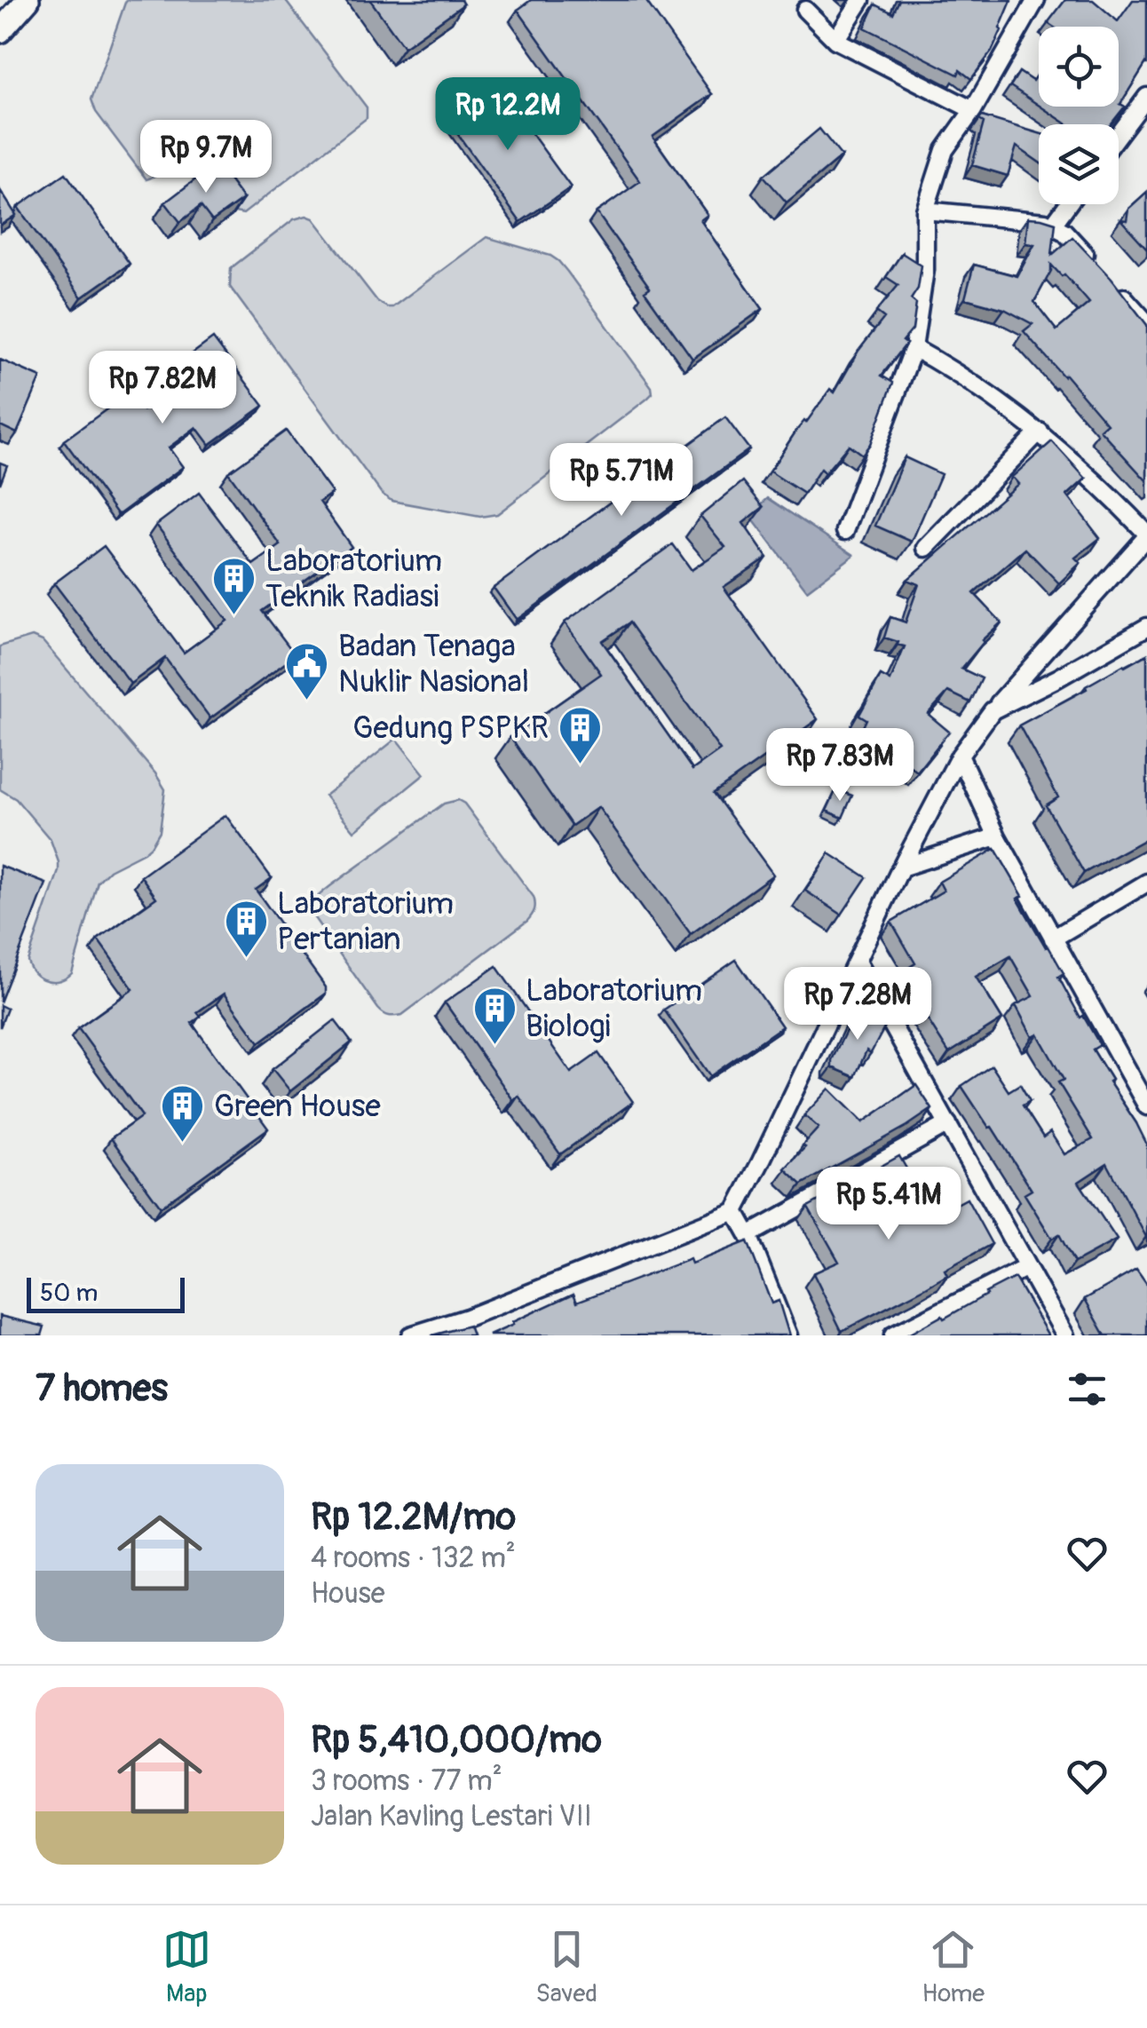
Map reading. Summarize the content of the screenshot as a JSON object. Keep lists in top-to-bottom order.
{
  "places": {
    "building": [
      "Laboratorium Teknik Radiasi",
      "Gedung PSPKR",
      "Laboratorium Pertanian",
      "Laboratorium Biologi",
      "Green House"
    ],
    "public building": ["Badan Tenaga Nuklir Nasional"]
  },
  "scale_bar": "50 m",
  "page": {
    "price": [
      "Rp 12.2M",
      "Rp 9.7M",
      "Rp 7.82M",
      "Rp 5.71M",
      "Rp 7.83M",
      "Rp 7.28M",
      "Rp 5.41M"
    ],
    "scale": "50 m",
    "heading": "7 homes",
    "list": [
      {
        "name": "Rp 12.2M/mo",
        "note": "4 rooms · 132 m² · House"
      },
      {
        "name": "Rp 5,410,000/mo",
        "note": "3 rooms · 77 m² · Jalan Kavling Lestari VII"
      }
    ],
    "tabs": ["Map", "Saved", "Home"]
  }
}
